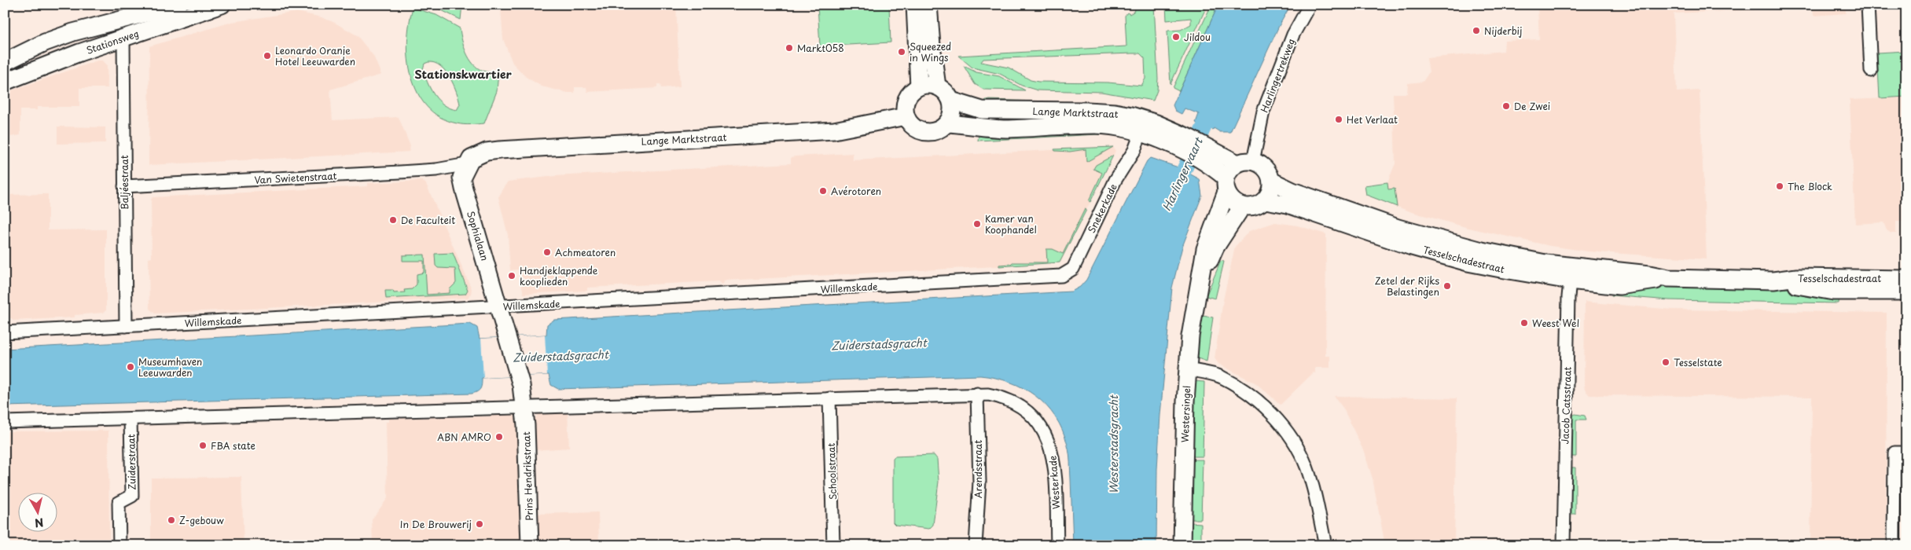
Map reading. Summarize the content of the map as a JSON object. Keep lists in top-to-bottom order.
{
  "streets": {
    "main road": [
      "Stationsweg",
      "Lange Marktstraat",
      "Sophialaan",
      "Tesselschadestraat",
      "Westersingel",
      "Prins Hendrikstraat"
    ],
    "street": [
      "Harlingertrekweg",
      "Van Swietenstraat",
      "Baljéestraat",
      "Snekerkade",
      "Willemskade",
      "Jacob Catsstraat",
      "Zuiderstraat",
      "Arendsstraat",
      "Schoolstraat",
      "Westerkade"
    ]
  },
  "crossings": [
    ["Stationsweg", "Baljéestraat"],
    ["Harlingertrekweg", "Lange Marktstraat"],
    ["Harlingertrekweg", "Tesselschadestraat"],
    ["Harlingertrekweg", "Westersingel"],
    ["Lange Marktstraat", "Van Swietenstraat"],
    ["Lange Marktstraat", "Snekerkade"],
    ["Lange Marktstraat", "Sophialaan"],
    ["Lange Marktstraat", "Tesselschadestraat"],
    ["Lange Marktstraat", "Westersingel"],
    ["Van Swietenstraat", "Baljéestraat"],
    ["Van Swietenstraat", "Sophialaan"],
    ["Baljéestraat", "Willemskade"],
    ["Snekerkade", "Willemskade"],
    ["Sophialaan", "Willemskade"],
    ["Sophialaan", "Prins Hendrikstraat"],
    ["Tesselschadestraat", "Jacob Catsstraat"],
    ["Tesselschadestraat", "Westersingel"],
    ["Arendsstraat", "Westerkade"]
  ],
  "districts": ["Stationskwartier"],
  "water": ["Harlingervaart", "Zuiderstadsgracht", "Westerstadsgracht"],
  "places": [
    "Nijderbij",
    "Jildou",
    "Markt058",
    "Squeezed in Wings",
    "Leonardo Oranje Hotel Leeuwarden",
    "De Zwei",
    "Het Verlaat",
    "The Block",
    "Avérotoren",
    "De Faculteit",
    "Kamer van Koophandel",
    "Achmeatoren",
    "Handjeklappende kooplieden",
    "Zetel der Rijks Belastingen",
    "Weest Wel",
    "Tesselstate",
    "Museumhaven Leeuwarden",
    "ABN AMRO",
    "FBA state",
    "Z-gebouw",
    "In De Brouwerij"
  ],
  "north": "bottom"
}
